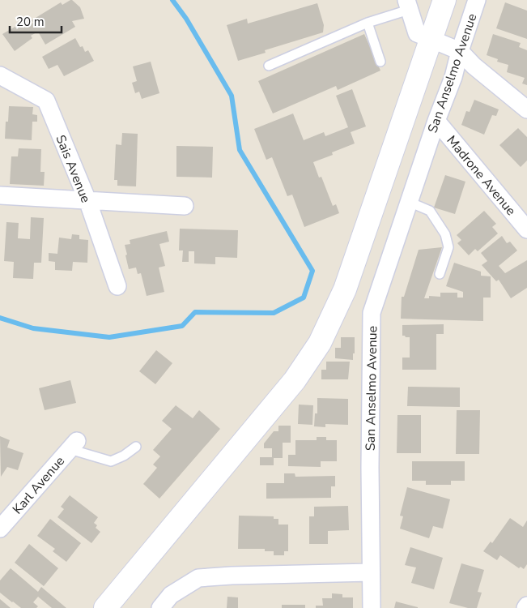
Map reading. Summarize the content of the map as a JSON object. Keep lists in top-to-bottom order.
{
  "streets": {
    "street": [
      "San Anselmo Avenue",
      "Sais Avenue",
      "Madrone Avenue",
      "Karl Avenue"
    ]
  },
  "crossings": [
    ["San Anselmo Avenue", "Madrone Avenue"]
  ],
  "scale_bar": "20 m"
}
